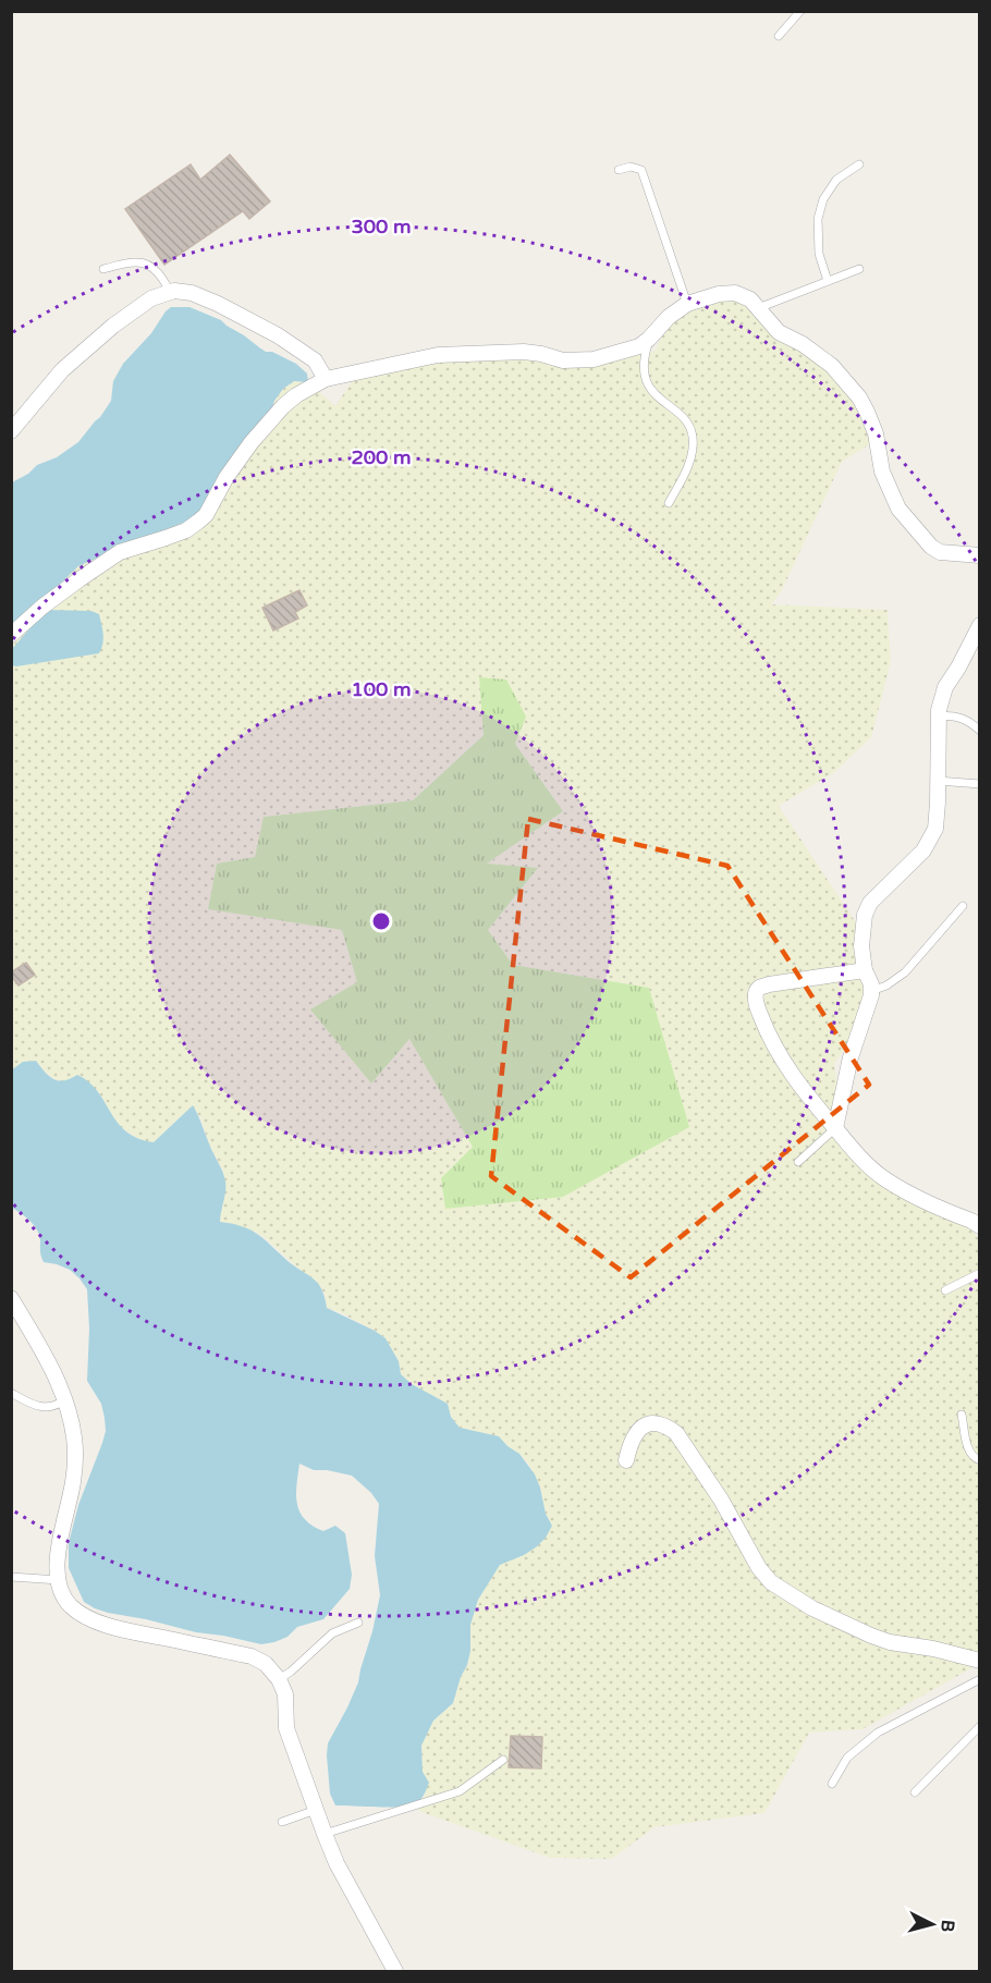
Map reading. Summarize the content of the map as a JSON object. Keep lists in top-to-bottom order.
{
  "north": "right",
  "rings": ["300 m", "200 m", "100 m"]
}
